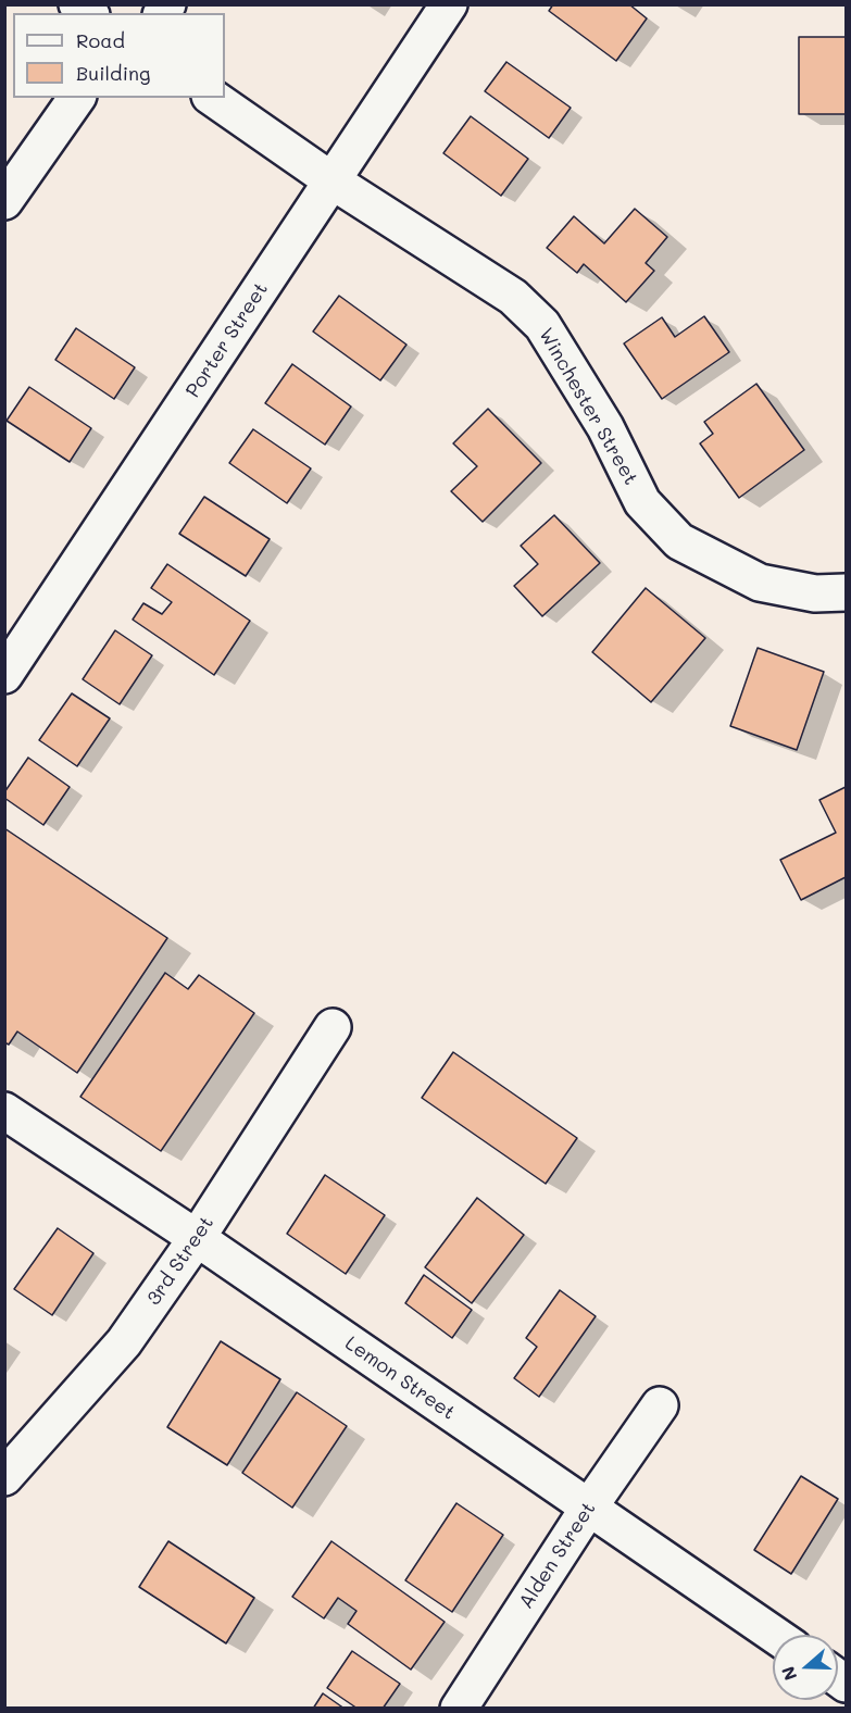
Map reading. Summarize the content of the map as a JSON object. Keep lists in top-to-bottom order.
{
  "streets": {
    "street": [
      "Porter Street",
      "Winchester Street",
      "3rd Street",
      "Lemon Street",
      "Alden Street"
    ]
  },
  "crossings": [
    ["Porter Street", "Winchester Street"],
    ["3rd Street", "Lemon Street"],
    ["Lemon Street", "Alden Street"]
  ],
  "legend": ["Road", "Building"],
  "north": "left"
}
